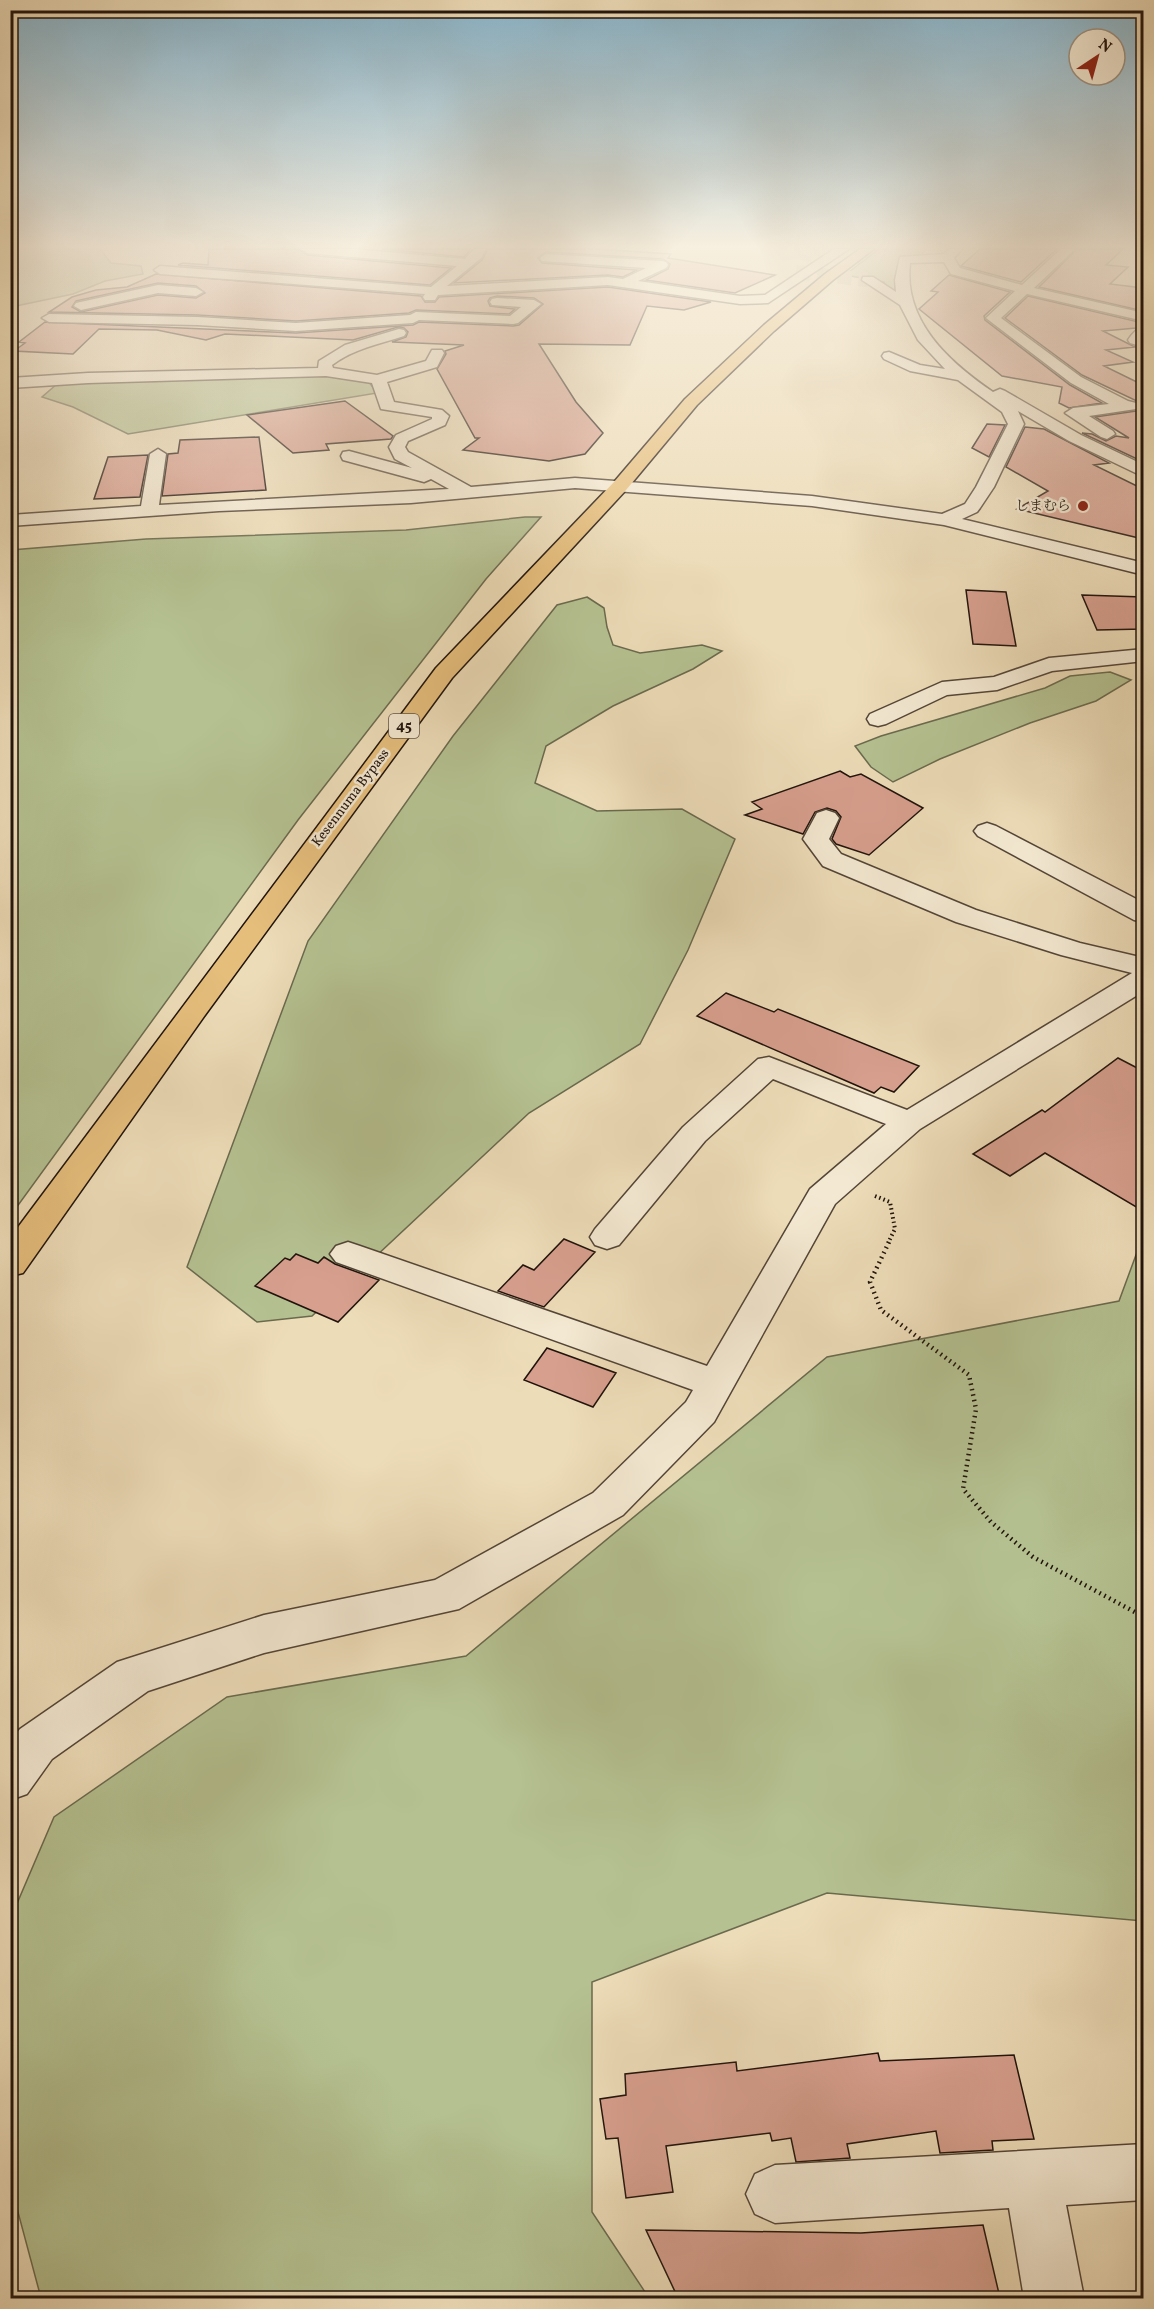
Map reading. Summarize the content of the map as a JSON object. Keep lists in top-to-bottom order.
{
  "streets": {
    "highway": ["45", "Kesennuma Bypass"]
  },
  "places": ["しまむら"],
  "north": "top right"
}
